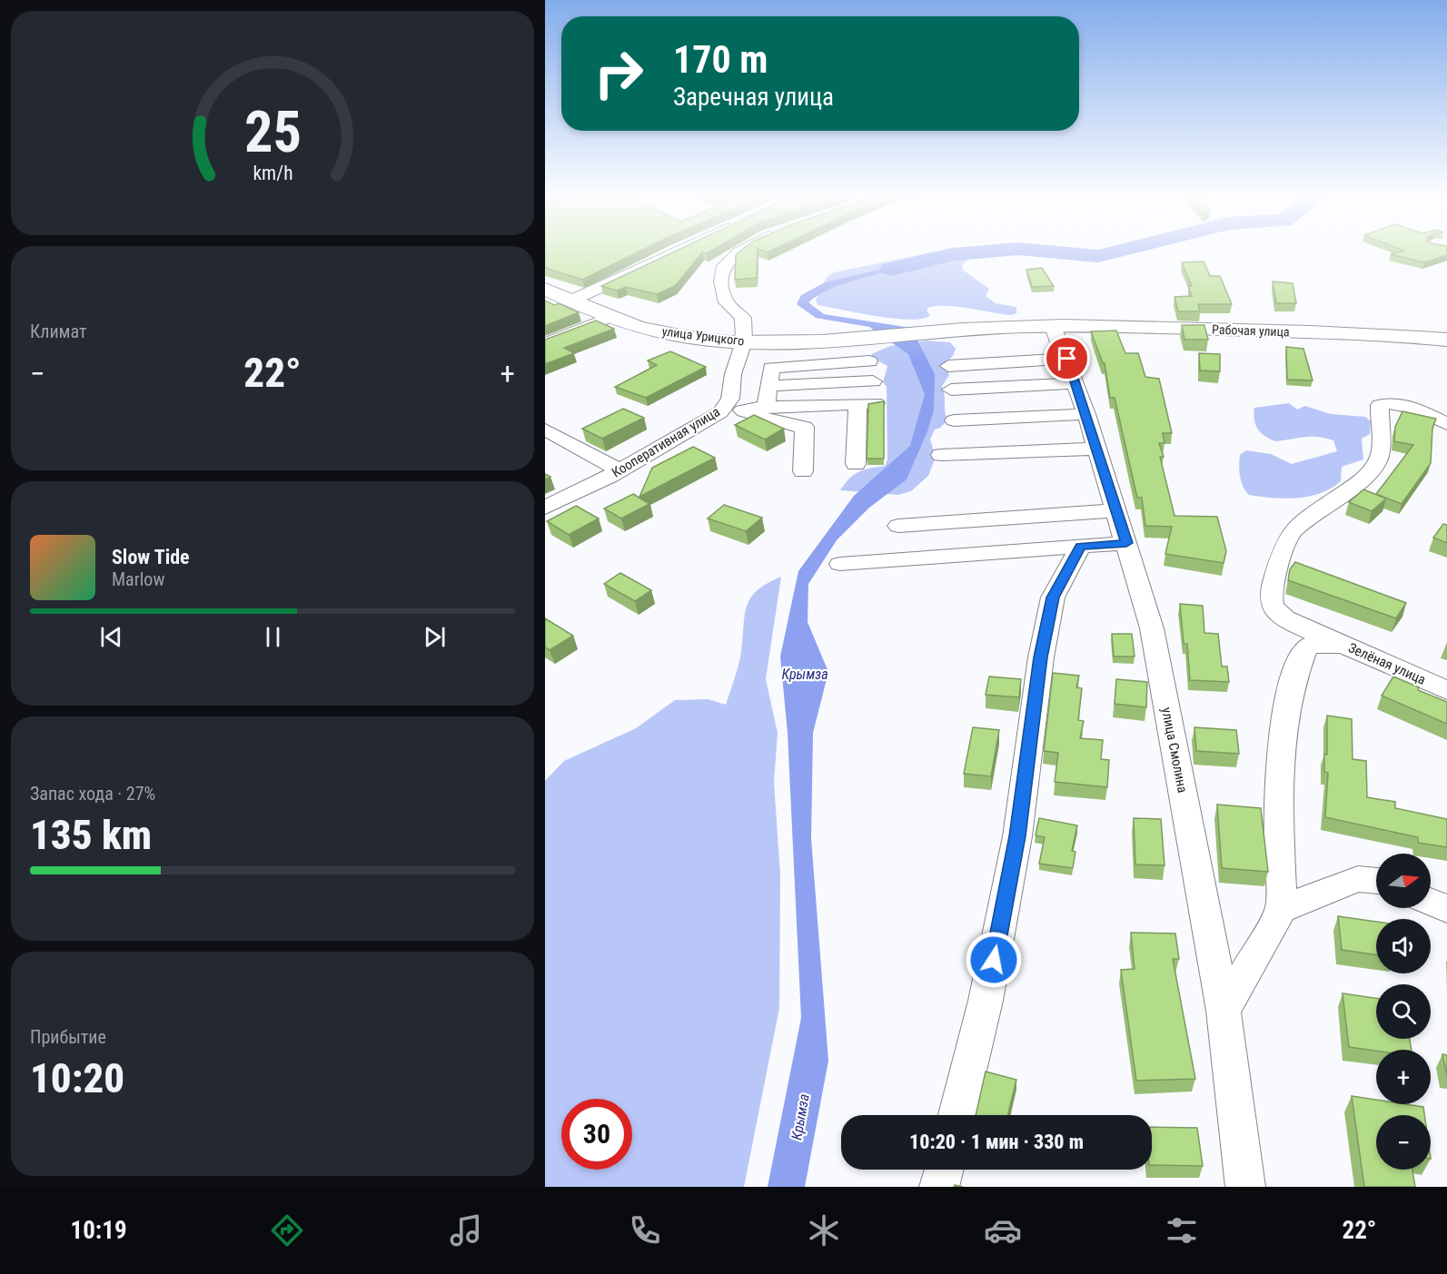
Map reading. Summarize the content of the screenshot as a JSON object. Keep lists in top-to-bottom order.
{
  "streets": {
    "main road": ["Рабочая улица", "улица Урицкого"],
    "street": ["Кооперативная улица", "Зелёная улица", "улица Смолина"]
  },
  "crossings": [
    ["Рабочая улица", "улица Урицкого"],
    ["Рабочая улица", "улица Смолина"],
    ["улица Урицкого", "Кооперативная улица"]
  ],
  "water": ["Крымза"],
  "north": "right",
  "page": {
    "turn": ["170 m", "Заречная улица"],
    "tile": [
      "Климат",
      ["Запас хода · 27%", "135 km"],
      ["Прибытие", "10:20"]
    ],
    "heat": ["−", "22°", "+"],
    "song": ["Slow Tide", "Marlow"],
    "map_buttons": ["+", "−"],
    "limit": "30",
    "trip": "10:20 · 1 мин · 330 m",
    "tabs": ["10:19", "22°"],
    "gauge": ["25", "km/h"]
  }
}
